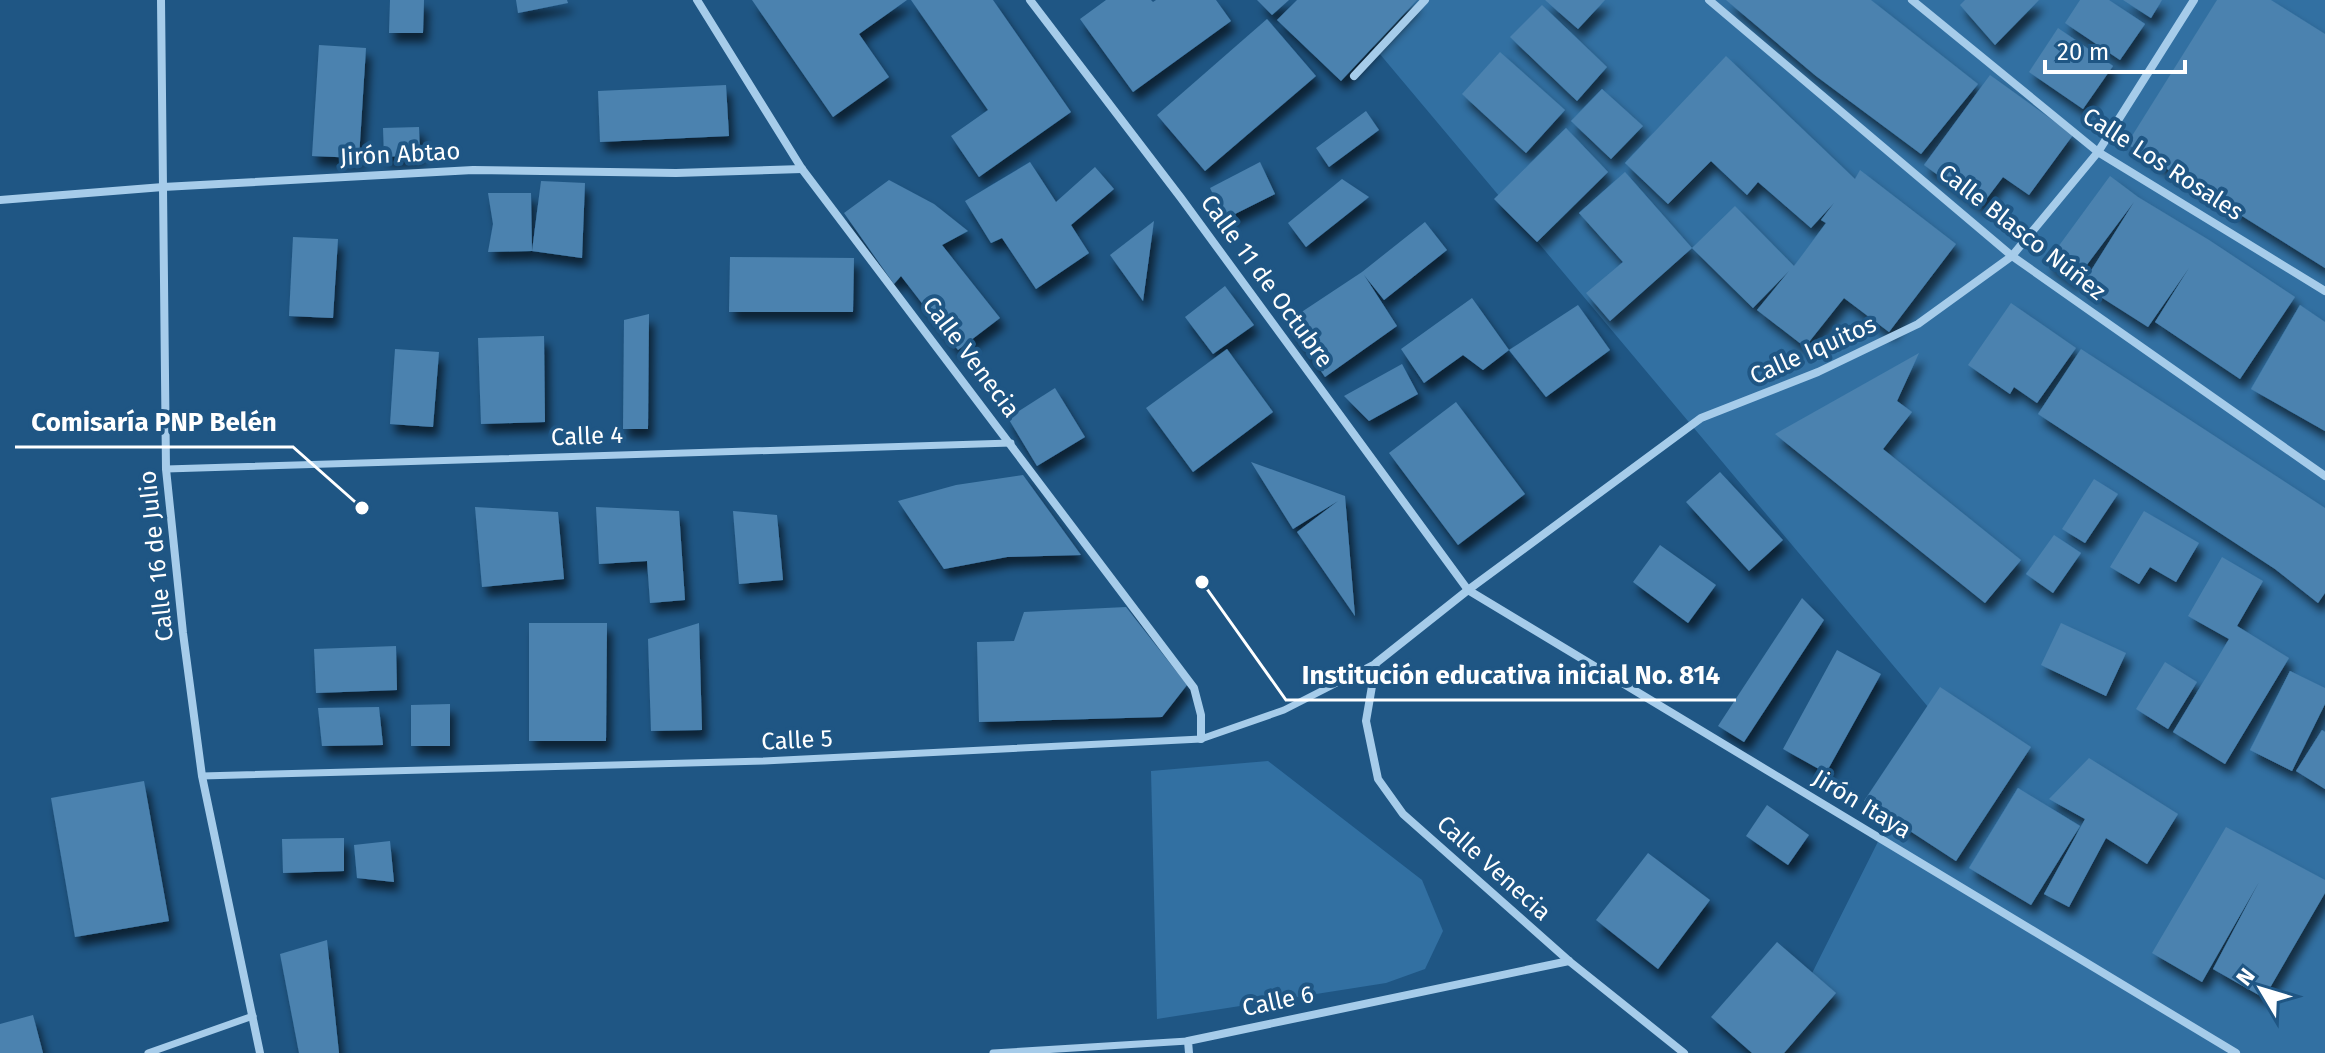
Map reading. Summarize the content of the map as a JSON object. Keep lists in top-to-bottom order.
{
  "streets": {
    "street": [
      "Jirón Abtao",
      "Calle Los Rosales",
      "Calle Blasco Núñez",
      "Calle 11 de Octubre",
      "Calle Iquitos",
      "Calle Venecia",
      "Calle 4",
      "Calle 16 de Julio",
      "Calle 5",
      "Jirón Itaya",
      "Calle 6"
    ]
  },
  "crossings": [
    ["Jirón Abtao", "Calle Venecia"],
    ["Jirón Abtao", "Calle 16 de Julio"],
    ["Calle Los Rosales", "Calle Iquitos"],
    ["Calle Blasco Núñez", "Calle Iquitos"],
    ["Calle 11 de Octubre", "Calle Iquitos"],
    ["Calle 11 de Octubre", "Jirón Itaya"],
    ["Calle Iquitos", "Calle Venecia"],
    ["Calle Iquitos", "Calle 5"],
    ["Calle Iquitos", "Jirón Itaya"],
    ["Calle Venecia", "Calle 4"],
    ["Calle Venecia", "Calle 5"],
    ["Calle Venecia", "Calle 6"],
    ["Calle 4", "Calle 16 de Julio"],
    ["Calle 16 de Julio", "Calle 5"]
  ],
  "places": ["Comisaría PNP Belén", "Institución educativa inicial No. 814"],
  "scale_bar": "20 m",
  "north": "top left"
}
